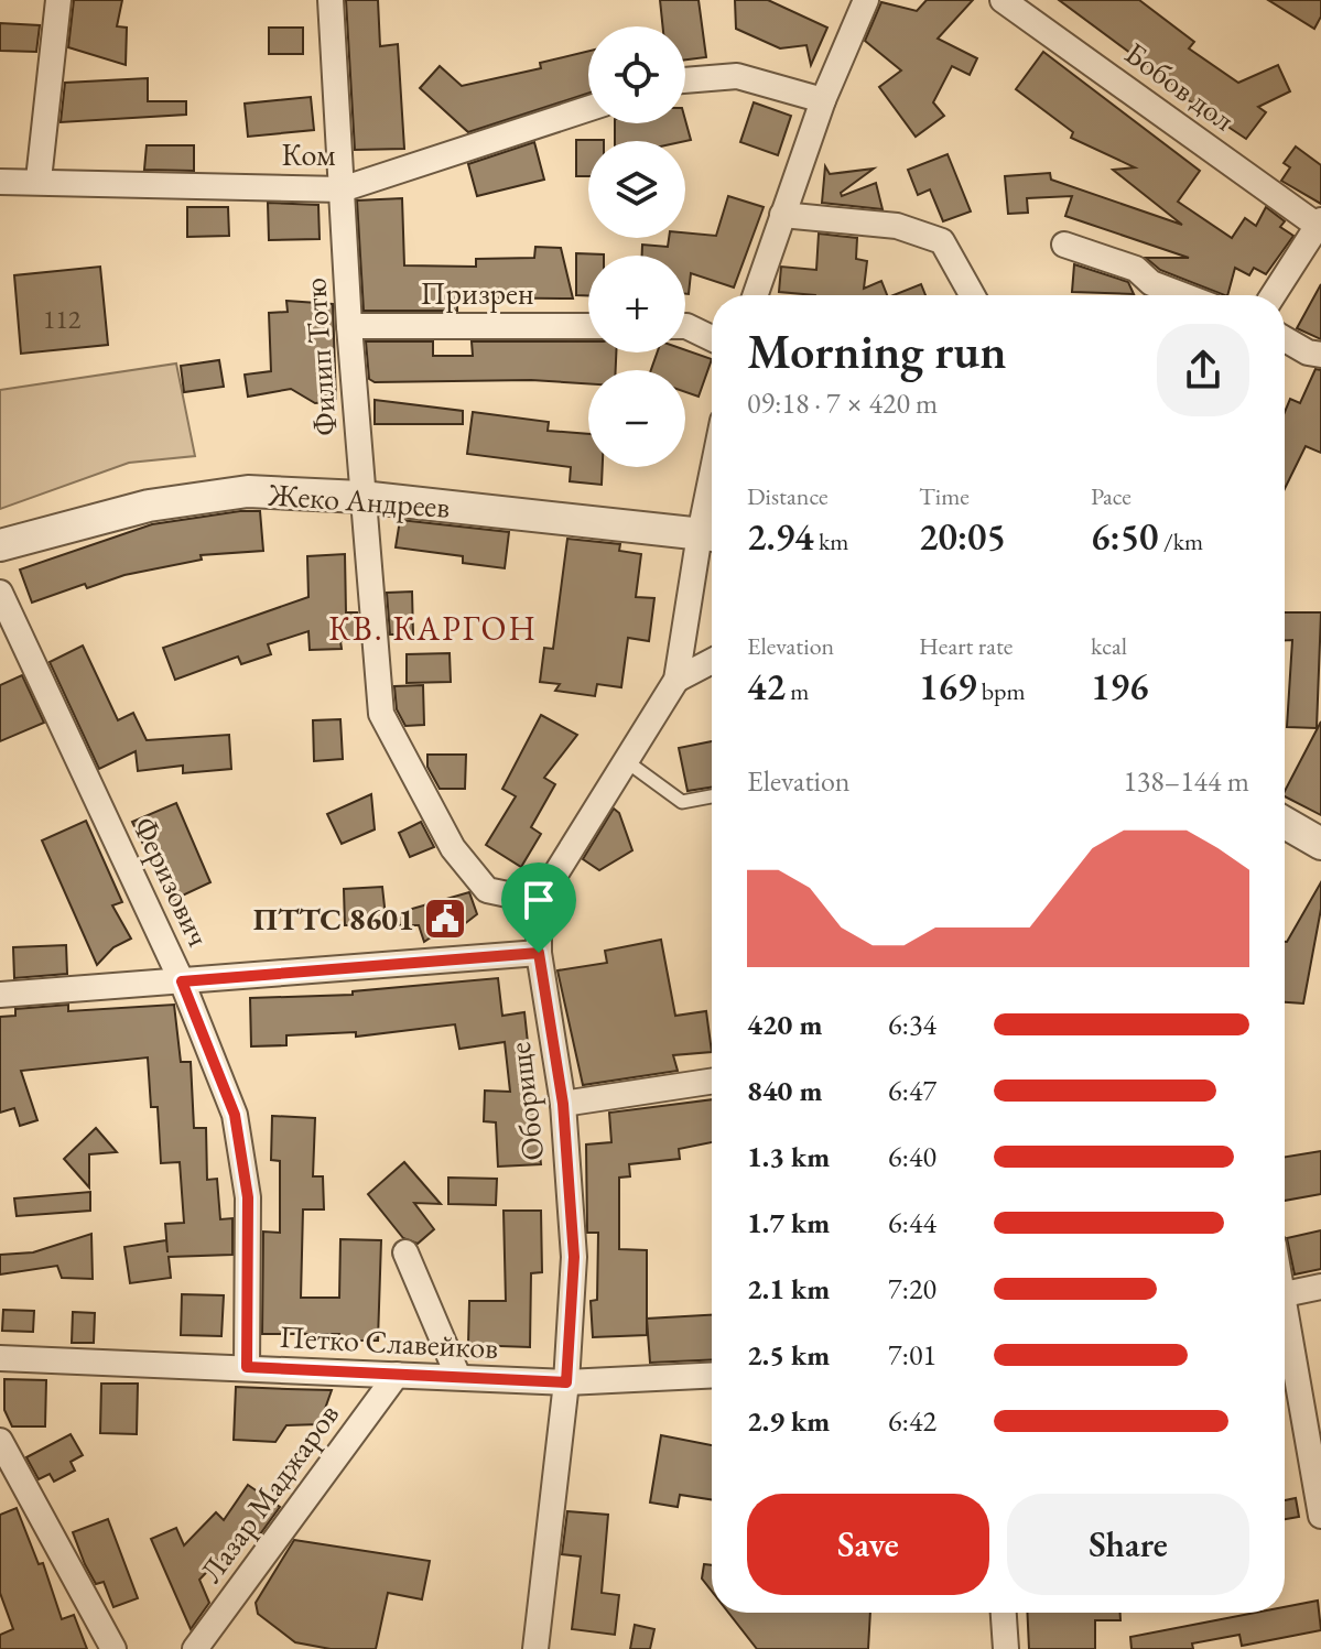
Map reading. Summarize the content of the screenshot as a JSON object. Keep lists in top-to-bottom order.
{
  "streets": {
    "street": [
      "Бобов дол",
      "Ком",
      "Призрен",
      "Филип Тотю",
      "Жеко Андреев",
      "Феризович",
      "Оборище",
      "Петко Славейков",
      "Лазар Маджаров"
    ]
  },
  "crossings": [
    ["Ком", "Филип Тотю"],
    ["Призрен", "Филип Тотю"],
    ["Филип Тотю", "Жеко Андреев"],
    ["Филип Тотю", "Оборище"],
    ["Феризович", "Петко Славейков"],
    ["Оборище", "Петко Славейков"],
    ["Петко Славейков", "Лазар Маджаров"]
  ],
  "districts": ["КВ. КАРГОН"],
  "places": {
    "public building": ["ПТТС 8601"]
  },
  "house_numbers": ["112"],
  "page": {
    "map_buttons": ["+", "−"],
    "heading": ["Morning run", "09:18 · 7 × 420 m"],
    "stats": [
      ["Distance", "2.94 km"],
      ["Time", "20:05"],
      ["Pace", "6:50 /km"],
      ["Elevation", "42 m"],
      ["Heart rate", "169 bpm"],
      ["kcal", "196"]
    ],
    "chart": ["Elevation", "138–144 m"],
    "list": [
      {
        "name": "420 m",
        "note": "6:34"
      },
      {
        "name": "840 m",
        "note": "6:47"
      },
      {
        "name": "1.3 km",
        "note": "6:40"
      },
      {
        "name": "1.7 km",
        "note": "6:44"
      },
      {
        "name": "2.1 km",
        "note": "7:20"
      },
      {
        "name": "2.5 km",
        "note": "7:01"
      },
      {
        "name": "2.9 km",
        "note": "6:42"
      }
    ],
    "buttons": ["Save", "Share"]
  }
}
